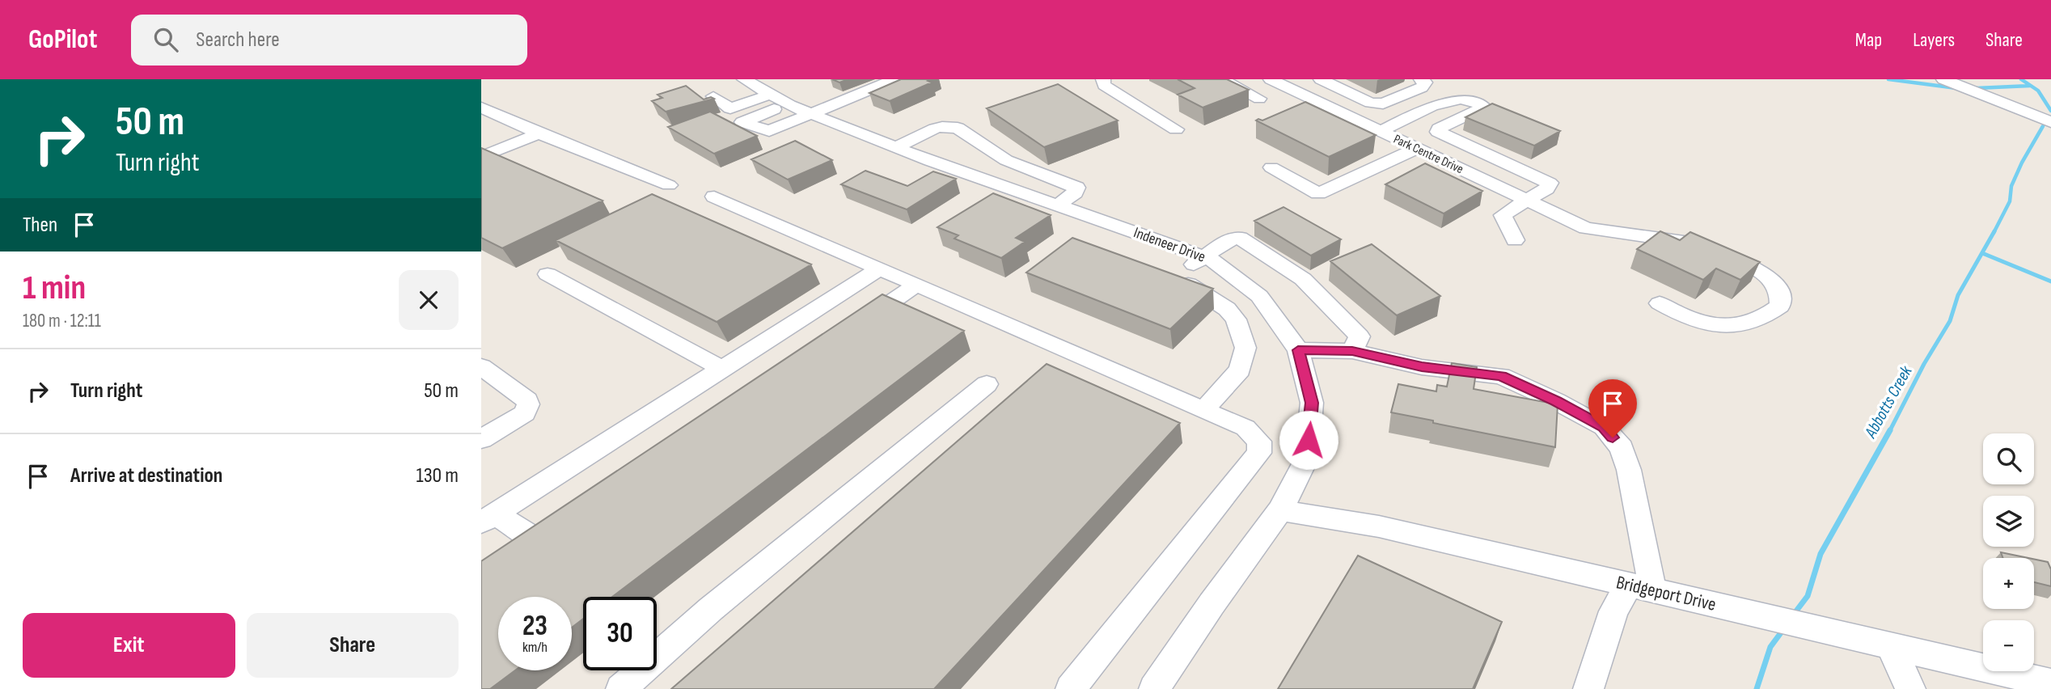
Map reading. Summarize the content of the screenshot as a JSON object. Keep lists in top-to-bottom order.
{
  "streets": {
    "street": ["Park Centre Drive", "Indeneer Drive", "Bridgeport Drive"]
  },
  "crossings": [
    ["Indeneer Drive", "Bridgeport Drive"]
  ],
  "water": ["Abbotts Creek"],
  "page": {
    "header": "GoPilot",
    "search": "Search here",
    "nav": ["Map", "Layers", "Share"],
    "turn": ["50 m", "Turn right"],
    "then": "Then",
    "heading": ["1 min", "180 m · 12:11"],
    "list": [
      {
        "name": "Turn right",
        "value": "50 m"
      },
      {
        "name": "Arrive at destination",
        "value": "130 m"
      }
    ],
    "map_buttons": ["+", "−"],
    "speed": "23 km/h",
    "limit": "30",
    "buttons": ["Exit", "Share"]
  }
}
